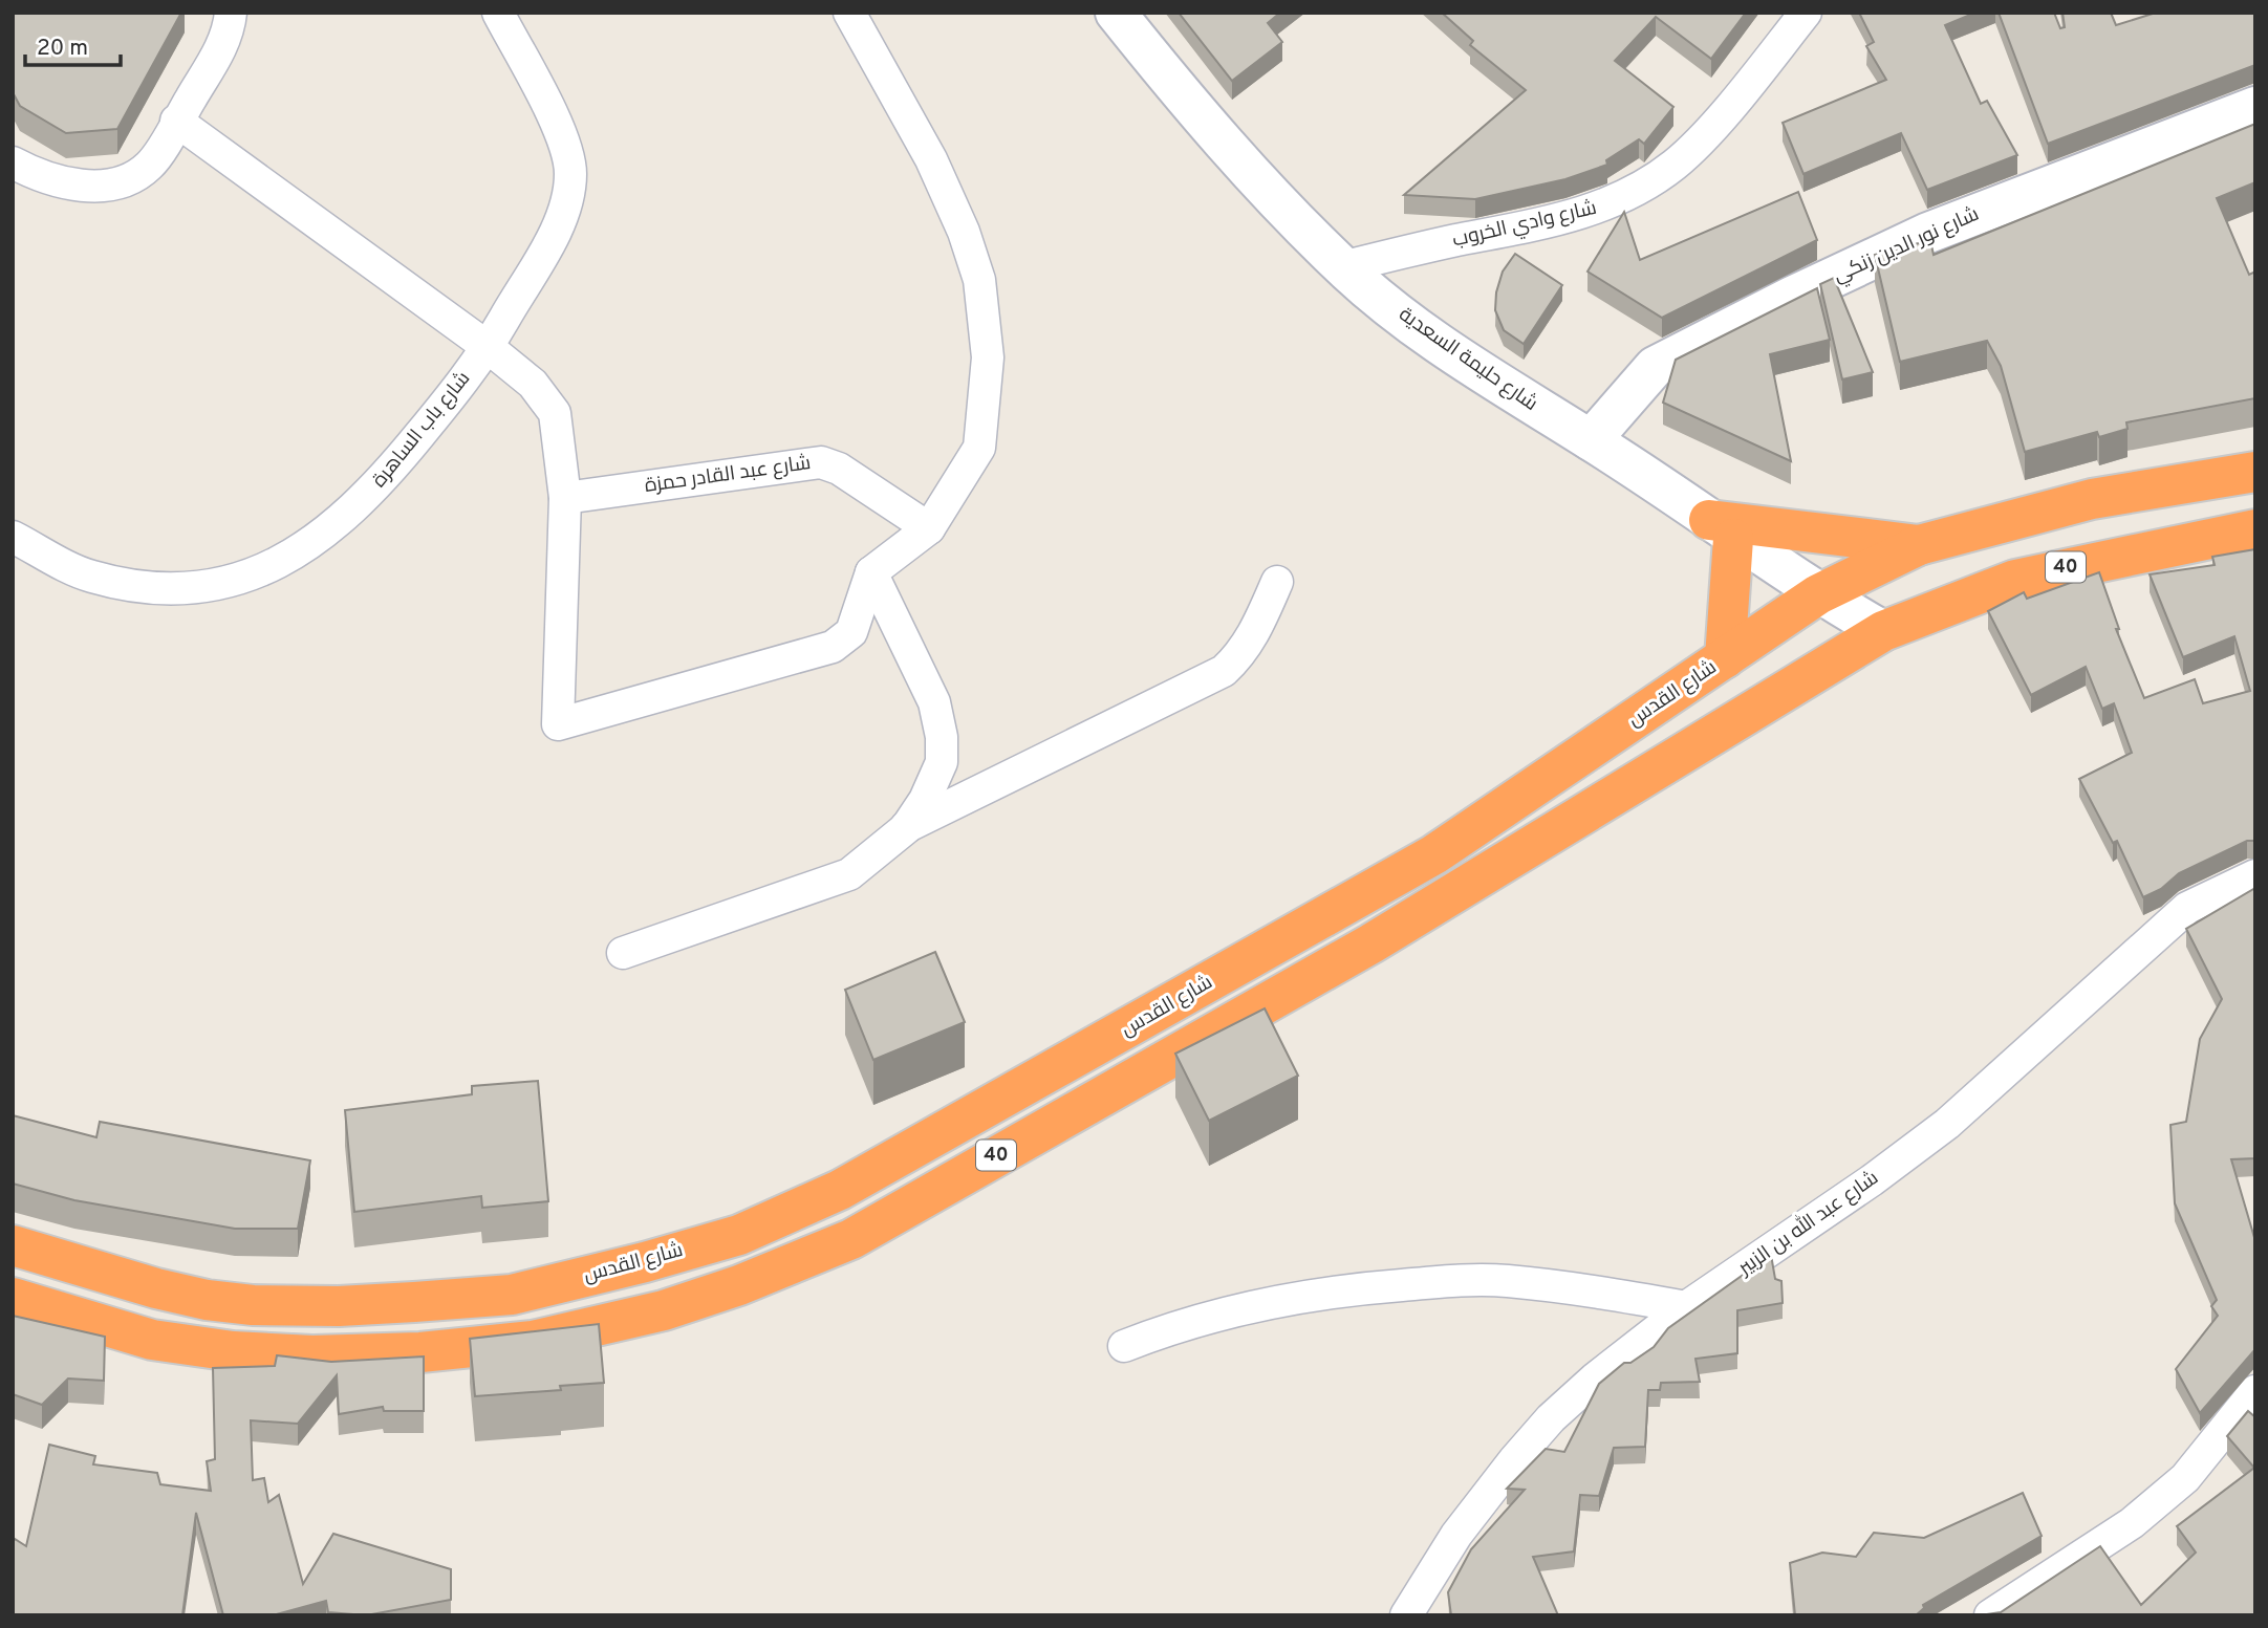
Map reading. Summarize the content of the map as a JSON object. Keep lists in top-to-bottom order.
{
  "streets": {
    "highway": ["40", "شارع القدس"],
    "street": [
      "شارع وادي الخروب",
      "شارع نور الدين زنكي",
      "شارع حليمة السعدية",
      "شارع باب الساهرة",
      "شارع عبد القادر حمزة",
      "شارع عبد الله بن الزبير"
    ]
  },
  "crossings": [
    ["شارع وادي الخروب", "شارع حليمة السعدية"],
    ["شارع نور الدين زنكي", "شارع حليمة السعدية"],
    ["شارع حليمة السعدية", "40"],
    ["شارع حليمة السعدية", "شارع القدس"]
  ],
  "scale_bar": "20 m"
}
